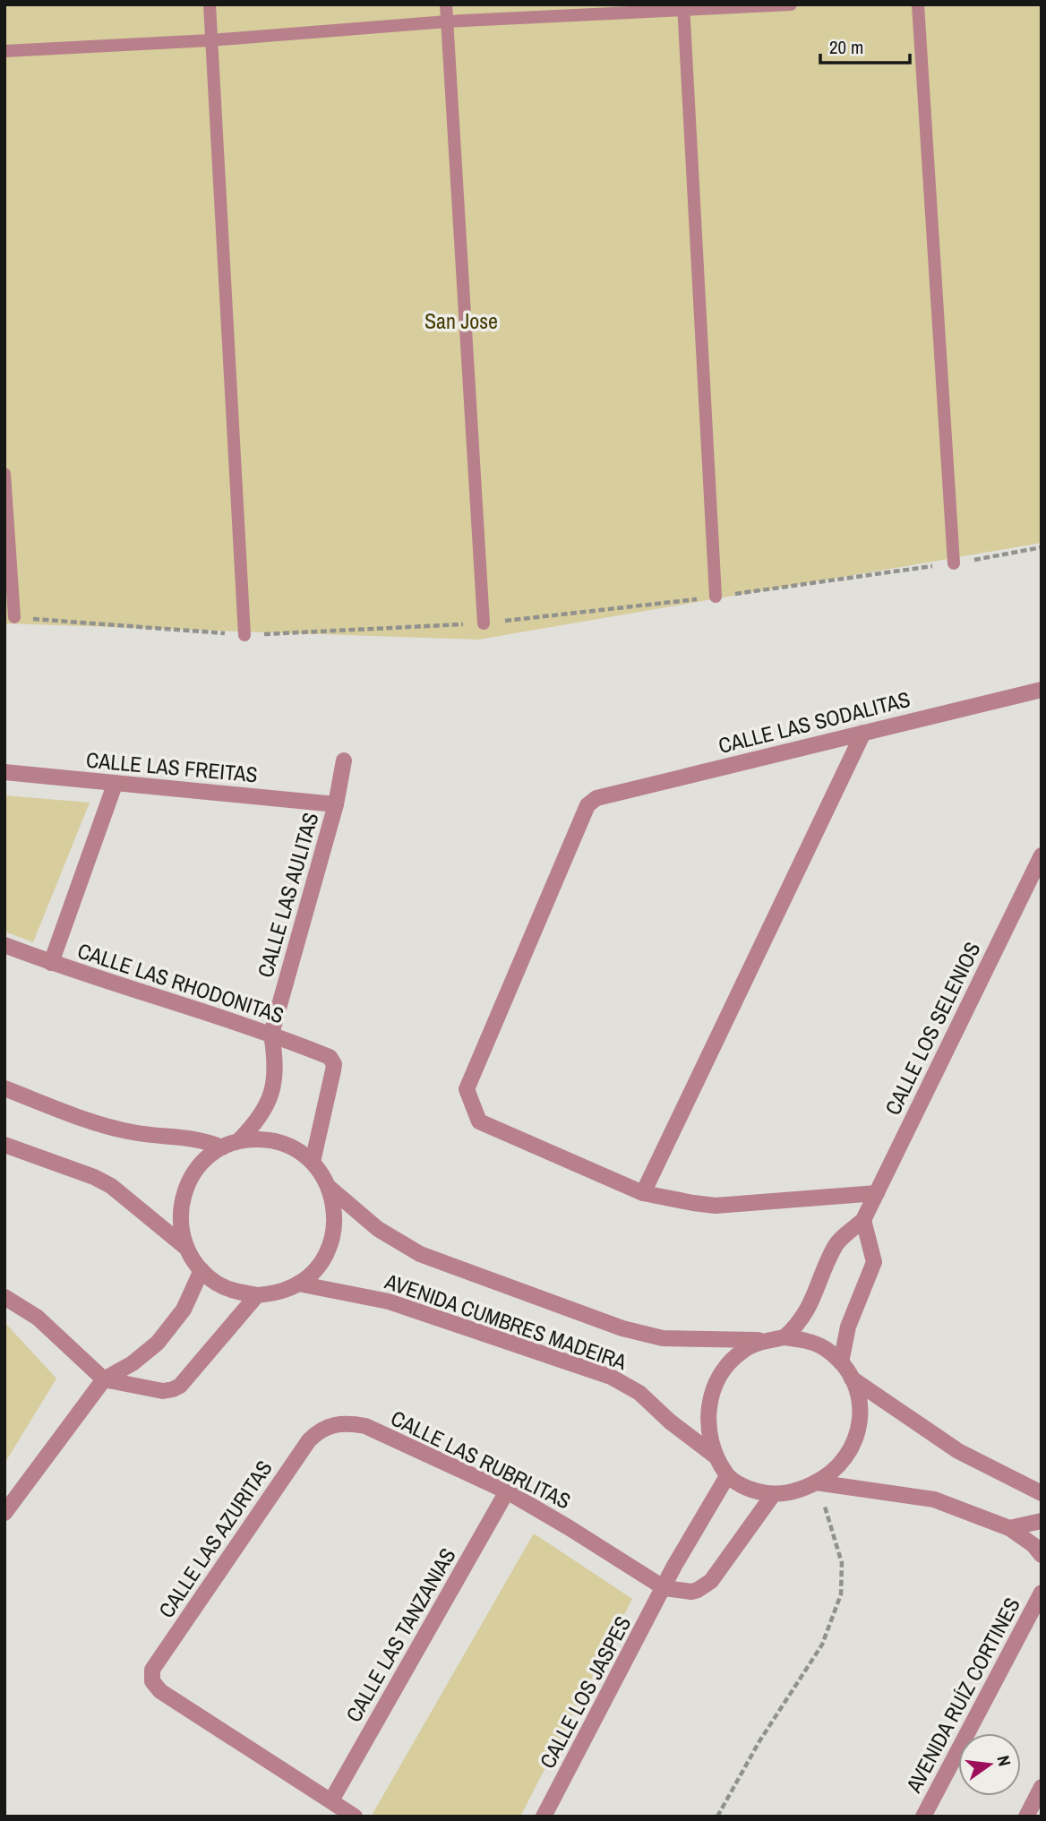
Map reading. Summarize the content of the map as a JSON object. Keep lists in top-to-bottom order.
{
  "streets": {
    "street": [
      "CALLE LAS SODALITAS",
      "CALLE LAS FREITAS",
      "CALLE LAS AULITAS",
      "CALLE LAS RHODONITAS",
      "CALLE LOS SELENIOS",
      "AVENIDA CUMBRES MADEIRA",
      "CALLE LAS RUBRLITAS",
      "CALLE LAS AZURITAS",
      "CALLE LAS TANZANIAS",
      "CALLE LOS JASPES",
      "AVENIDA RUÍZ CORTINES"
    ]
  },
  "crossings": [
    ["CALLE LAS FREITAS", "CALLE LAS AULITAS"],
    ["CALLE LAS AULITAS", "CALLE LAS RHODONITAS"],
    ["CALLE LAS RHODONITAS", "AVENIDA CUMBRES MADEIRA"],
    ["CALLE LOS SELENIOS", "AVENIDA CUMBRES MADEIRA"],
    ["CALLE LOS SELENIOS", "CALLE LOS JASPES"],
    ["AVENIDA CUMBRES MADEIRA", "CALLE LOS JASPES"],
    ["CALLE LAS RUBRLITAS", "CALLE LAS AZURITAS"],
    ["CALLE LAS RUBRLITAS", "CALLE LAS TANZANIAS"],
    ["CALLE LAS RUBRLITAS", "CALLE LOS JASPES"],
    ["CALLE LAS AZURITAS", "CALLE LAS TANZANIAS"]
  ],
  "parks": ["San Jose"],
  "scale_bar": "20 m",
  "north": "right"
}
